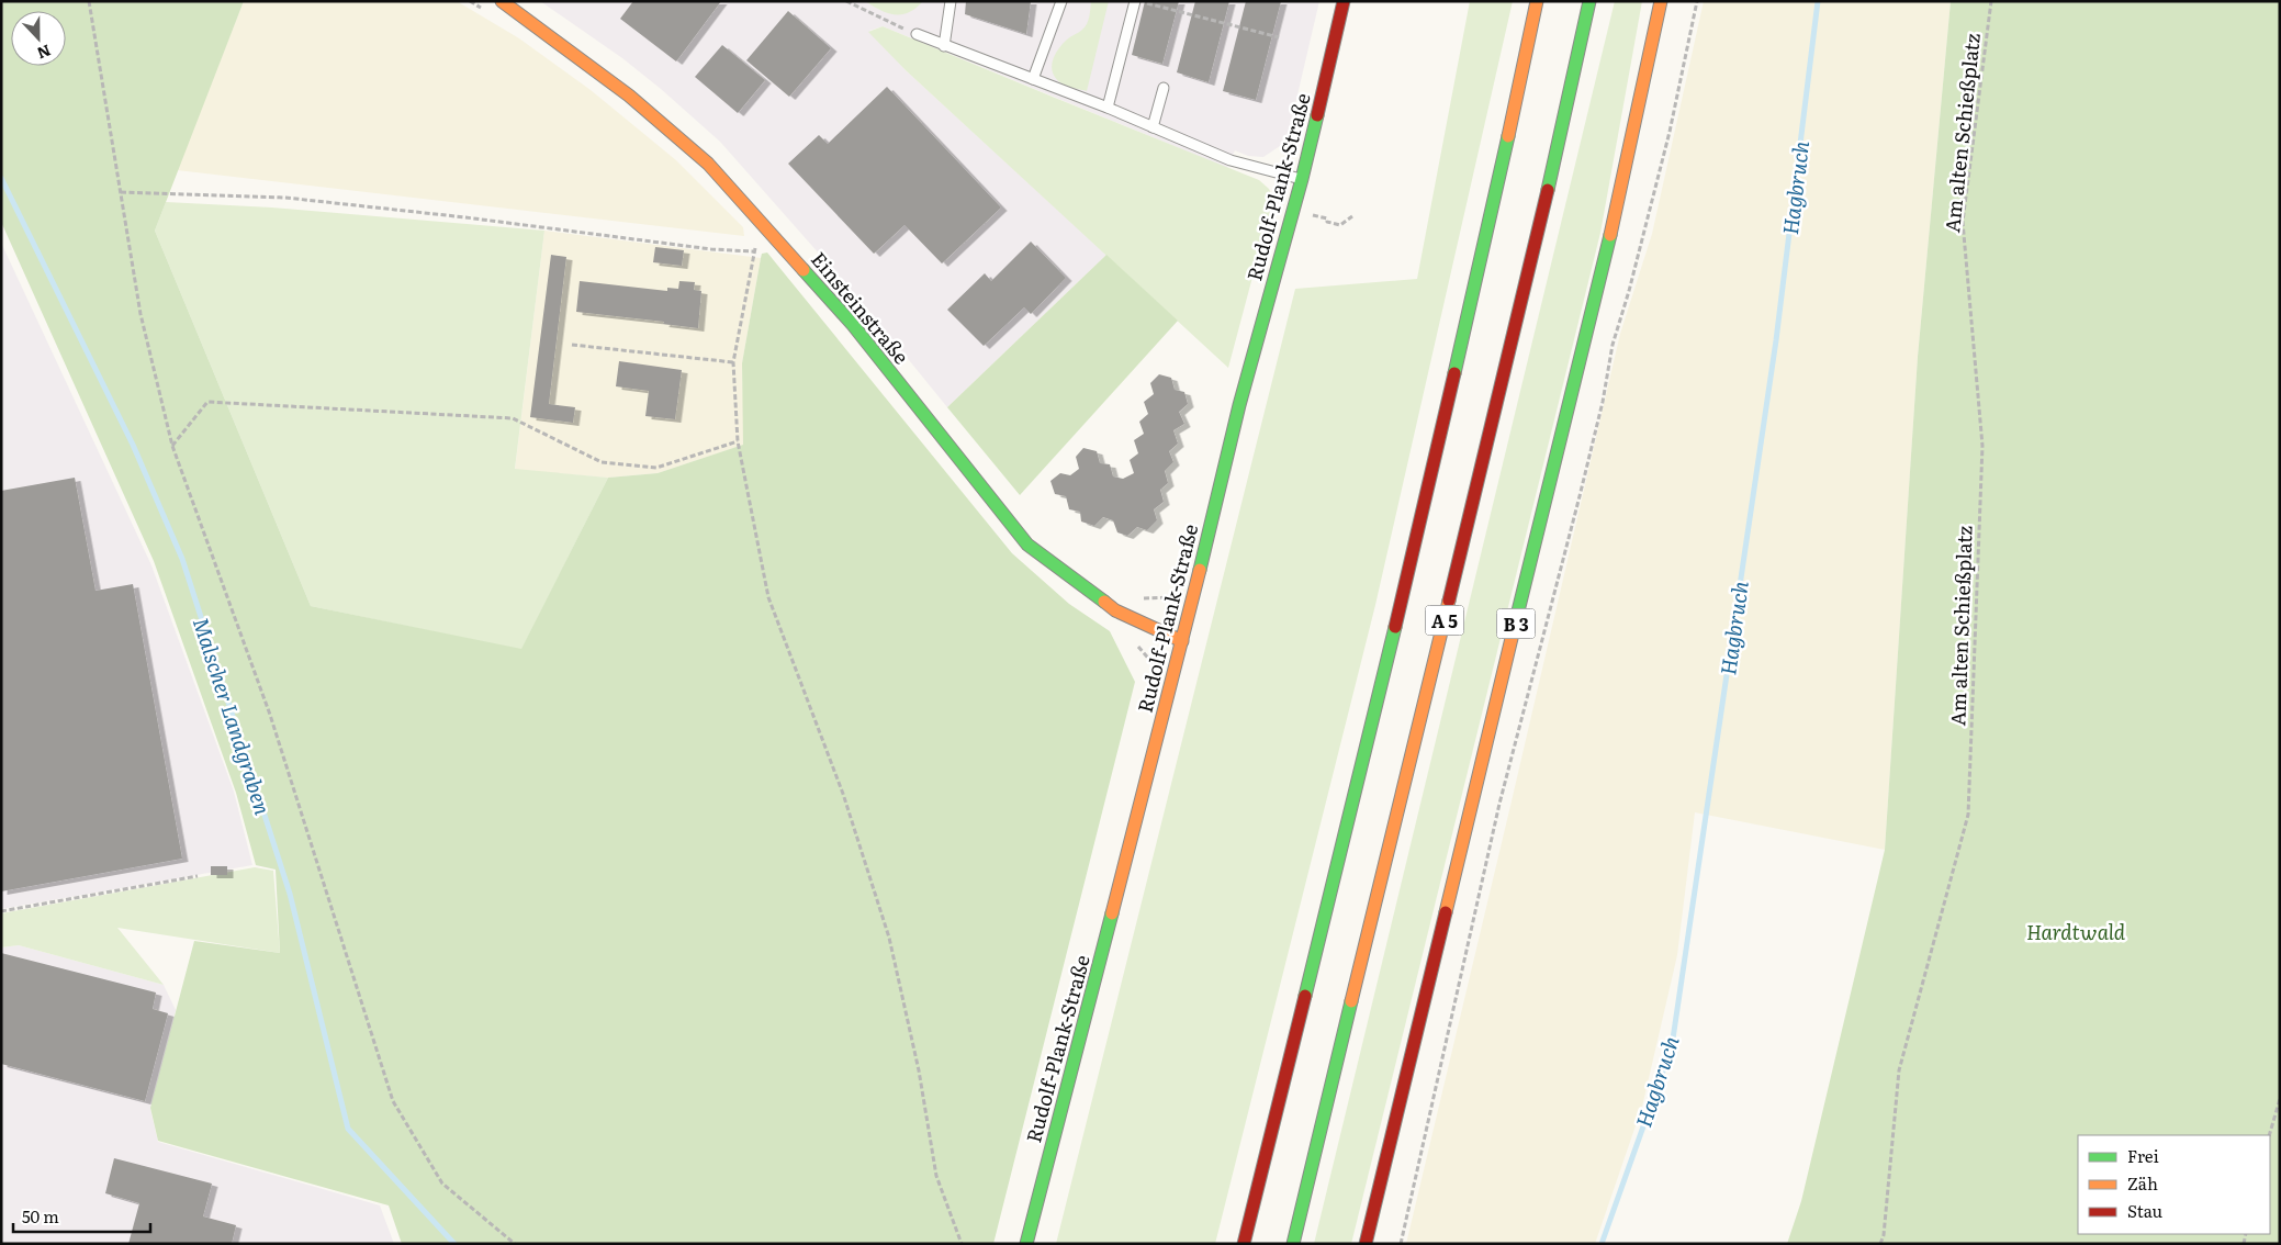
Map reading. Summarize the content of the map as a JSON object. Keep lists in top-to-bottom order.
{
  "streets": {
    "main road": [
      "Rudolf-Plank-Straße",
      "Einsteinstraße",
      "A 5",
      "B 3"
    ],
    "path": ["Am alten Schießplatz"]
  },
  "crossings": [
    ["Rudolf-Plank-Straße", "Einsteinstraße"]
  ],
  "water": ["Hagbruch", "Malscher Landgraben"],
  "parks": ["Hardtwald"],
  "legend": ["Frei", "Zäh", "Stau"],
  "scale_bar": "50 m",
  "north": "bottom"
}
